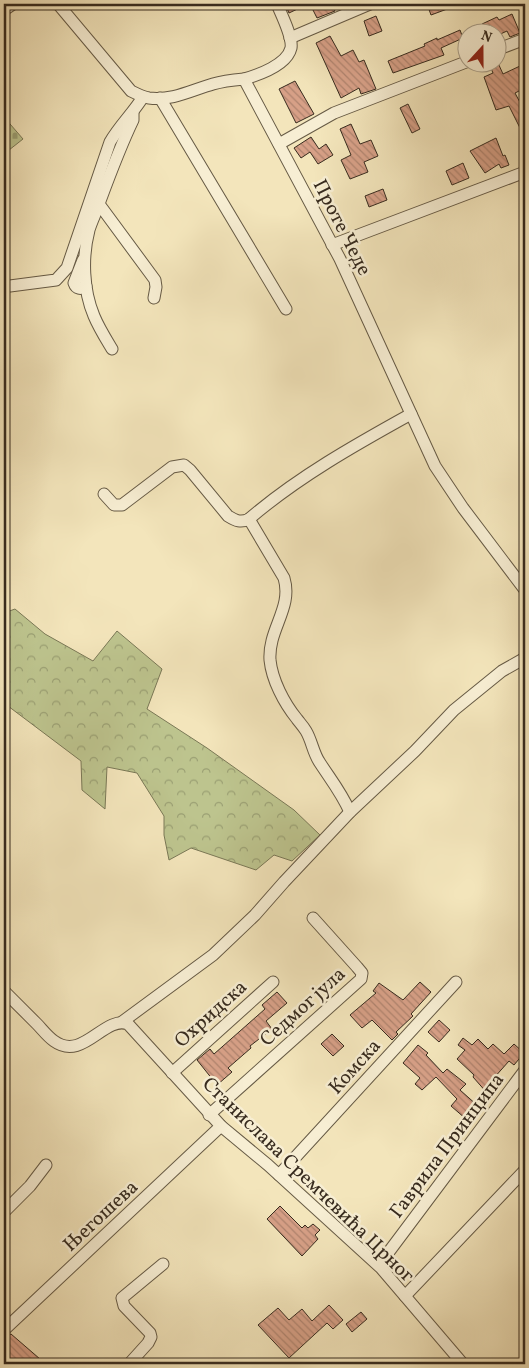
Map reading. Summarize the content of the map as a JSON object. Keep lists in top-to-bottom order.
{
  "streets": {
    "street": [
      "Проте Чеде",
      "Седмог јула",
      "Охридска",
      "Комска",
      "Гаврила Принципа",
      "Станислава Сремчевића Црног",
      "Његошева"
    ]
  },
  "crossings": [
    ["Седмог јула", "Станислава Сремчевића Црног"],
    ["Охридска", "Станислава Сремчевића Црног"],
    ["Комска", "Станислава Сремчевића Црног"],
    ["Гаврила Принципа", "Станислава Сремчевића Црног"],
    ["Станислава Сремчевића Црног", "Његошева"]
  ],
  "north": "top"
}
